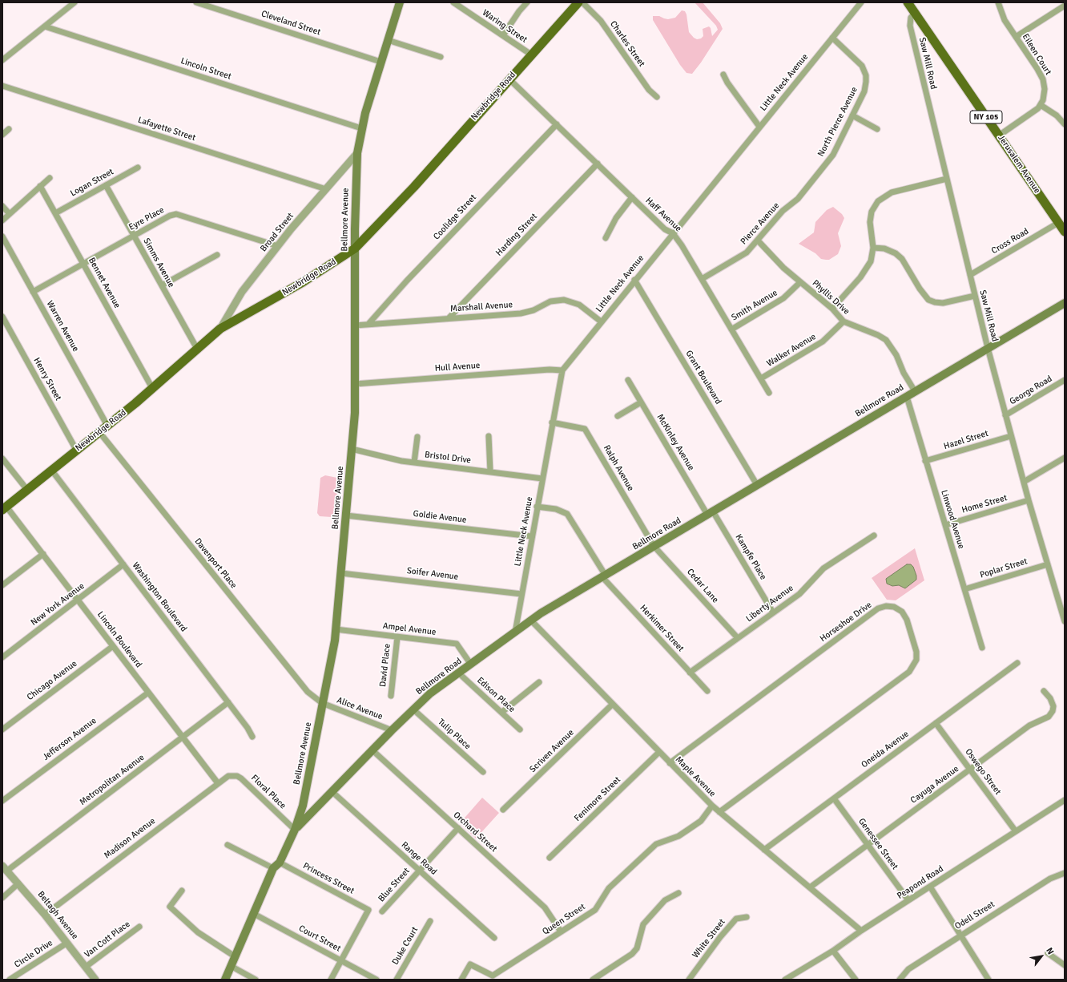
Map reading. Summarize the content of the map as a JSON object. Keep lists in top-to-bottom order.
{
  "streets": {
    "main road": [
      "Newbridge Road",
      "NY 105",
      "Jerusalem Avenue",
      "Bellmore Avenue",
      "Bellmore Road"
    ],
    "street": [
      "Cleveland Street",
      "Waring Street",
      "Charles Street",
      "Eileen Court",
      "Saw Mill Road",
      "Lincoln Street",
      "Little Neck Avenue",
      "North Pierce Avenue",
      "Lafayette Street",
      "Logan Street",
      "Haff Avenue",
      "Coolidge Street",
      "Eyre Place",
      "Pierce Avenue",
      "Broad Street",
      "Harding Street",
      "Cross Road",
      "Simms Avenue",
      "Bennet Avenue",
      "Phyllis Drive",
      "Smith Avenue",
      "Marshall Avenue",
      "Warren Avenue",
      "Walker Avenue",
      "Hull Avenue",
      "Grant Boulevard",
      "Henry Street",
      "George Road",
      "Hazel Street",
      "McKinley Avenue",
      "Bristol Drive",
      "Ralph Avenue",
      "Home Street",
      "Goldie Avenue",
      "Linwood Avenue",
      "Kampfe Place",
      "Davenport Place",
      "Poplar Street",
      "Soifer Avenue",
      "Cedar Lane",
      "Washington Boulevard",
      "Liberty Avenue",
      "New York Avenue",
      "Horseshoe Drive",
      "Herkimer Street",
      "Ampel Avenue",
      "Lincoln Boulevard",
      "David Place",
      "Chicago Avenue",
      "Edison Place",
      "Alice Avenue",
      "Tulip Place",
      "Jefferson Avenue",
      "Oneida Avenue",
      "Scriven Avenue",
      "Oswego Street",
      "Maple Avenue",
      "Metropolitan Avenue",
      "Cayuga Avenue",
      "Floral Place",
      "Fenimore Street",
      "Orchard Street",
      "Madison Avenue",
      "Genessee Street",
      "Range Road",
      "Princess Street",
      "Peapond Road",
      "Blue Street",
      "Beltagh Avenue",
      "Odell Street",
      "Queen Street",
      "Court Street",
      "White Street",
      "Van Cott Place",
      "Duke Court",
      "Circle Drive"
    ]
  },
  "crossings": [
    ["Cleveland Street", "Bellmore Avenue"],
    ["Waring Street", "Newbridge Road"],
    ["Saw Mill Road", "Jerusalem Avenue"],
    ["Saw Mill Road", "Cross Road"],
    ["Saw Mill Road", "George Road"],
    ["Saw Mill Road", "Bellmore Road"],
    ["Saw Mill Road", "Hazel Street"],
    ["Saw Mill Road", "Home Street"],
    ["Saw Mill Road", "Poplar Street"],
    ["Lincoln Street", "Bellmore Avenue"],
    ["Little Neck Avenue", "North Pierce Avenue"],
    ["Little Neck Avenue", "Haff Avenue"],
    ["Little Neck Avenue", "Marshall Avenue"],
    ["Little Neck Avenue", "Hull Avenue"],
    ["Little Neck Avenue", "Grant Boulevard"],
    ["Little Neck Avenue", "Bellmore Road"],
    ["Little Neck Avenue", "Bristol Drive"],
    ["Little Neck Avenue", "Ralph Avenue"],
    ["Little Neck Avenue", "Goldie Avenue"],
    ["Little Neck Avenue", "Soifer Avenue"],
    ["Little Neck Avenue", "Herkimer Street"],
    ["Newbridge Road", "Haff Avenue"],
    ["Newbridge Road", "Bellmore Avenue"],
    ["Newbridge Road", "Broad Street"],
    ["Newbridge Road", "Simms Avenue"],
    ["Newbridge Road", "Bennet Avenue"],
    ["Newbridge Road", "Warren Avenue"],
    ["Newbridge Road", "Henry Street"],
    ["Newbridge Road", "Davenport Place"],
    ["Newbridge Road", "Washington Boulevard"],
    ["Newbridge Road", "Lincoln Boulevard"],
    ["North Pierce Avenue", "Pierce Avenue"],
    ["Lafayette Street", "Broad Street"],
    ["Jerusalem Avenue", "Cross Road"],
    ["Logan Street", "Simms Avenue"],
    ["Logan Street", "Bennet Avenue"],
    ["Haff Avenue", "Coolidge Street"],
    ["Haff Avenue", "Pierce Avenue"],
    ["Haff Avenue", "Harding Street"],
    ["Haff Avenue", "Smith Avenue"],
    ["Haff Avenue", "Walker Avenue"],
    ["Coolidge Street", "Marshall Avenue"],
    ["Eyre Place", "Broad Street"],
    ["Eyre Place", "Simms Avenue"],
    ["Eyre Place", "Bennet Avenue"],
    ["Eyre Place", "Warren Avenue"],
    ["Bellmore Avenue", "Broad Street"],
    ["Bellmore Avenue", "Marshall Avenue"],
    ["Bellmore Avenue", "Hull Avenue"],
    ["Bellmore Avenue", "Bellmore Road"],
    ["Bellmore Avenue", "Bristol Drive"],
    ["Bellmore Avenue", "Goldie Avenue"],
    ["Bellmore Avenue", "Davenport Place"],
    ["Bellmore Avenue", "Soifer Avenue"],
    ["Bellmore Avenue", "Ampel Avenue"],
    ["Bellmore Avenue", "Alice Avenue"],
    ["Bellmore Avenue", "Floral Place"],
    ["Bellmore Avenue", "Princess Street"],
    ["Bellmore Avenue", "Court Street"],
    ["Pierce Avenue", "Phyllis Drive"],
    ["Harding Street", "Marshall Avenue"],
    ["Phyllis Drive", "Smith Avenue"],
    ["Phyllis Drive", "Walker Avenue"],
    ["Phyllis Drive", "Bellmore Road"],
    ["Grant Boulevard", "Bellmore Road"],
    ["Bellmore Road", "McKinley Avenue"],
    ["Bellmore Road", "Ralph Avenue"],
    ["Bellmore Road", "Linwood Avenue"],
    ["Bellmore Road", "Kampfe Place"],
    ["Bellmore Road", "Cedar Lane"],
    ["Bellmore Road", "Herkimer Street"],
    ["Bellmore Road", "Ampel Avenue"],
    ["Bellmore Road", "Edison Place"],
    ["Bellmore Road", "Alice Avenue"],
    ["Bellmore Road", "Tulip Place"],
    ["Bellmore Road", "Maple Avenue"],
    ["Bellmore Road", "Floral Place"],
    ["Bellmore Road", "Orchard Street"],
    ["Bellmore Road", "Range Road"],
    ["Hazel Street", "Linwood Avenue"],
    ["McKinley Avenue", "Kampfe Place"],
    ["Ralph Avenue", "Cedar Lane"],
    ["Home Street", "Linwood Avenue"],
    ["Linwood Avenue", "Poplar Street"],
    ["Kampfe Place", "Liberty Avenue"],
    ["Davenport Place", "Alice Avenue"],
    ["Cedar Lane", "Liberty Avenue"],
    ["Washington Boulevard", "New York Avenue"],
    ["Washington Boulevard", "Metropolitan Avenue"],
    ["Liberty Avenue", "Herkimer Street"],
    ["New York Avenue", "Lincoln Boulevard"],
    ["Horseshoe Drive", "Maple Avenue"],
    ["Ampel Avenue", "David Place"],
    ["Lincoln Boulevard", "Chicago Avenue"],
    ["Lincoln Boulevard", "Jefferson Avenue"],
    ["Lincoln Boulevard", "Metropolitan Avenue"],
    ["Lincoln Boulevard", "Madison Avenue"],
    ["Oneida Avenue", "Oswego Street"],
    ["Oneida Avenue", "Maple Avenue"],
    ["Oneida Avenue", "Genessee Street"],
    ["Scriven Avenue", "Maple Avenue"],
    ["Oswego Street", "Cayuga Avenue"],
    ["Oswego Street", "Peapond Road"],
    ["Maple Avenue", "Cayuga Avenue"],
    ["Maple Avenue", "Fenimore Street"],
    ["Maple Avenue", "Peapond Road"],
    ["Maple Avenue", "Queen Street"],
    ["Metropolitan Avenue", "Beltagh Avenue"],
    ["Cayuga Avenue", "Genessee Street"],
    ["Floral Place", "Madison Avenue"],
    ["Orchard Street", "Blue Street"],
    ["Orchard Street", "Queen Street"],
    ["Madison Avenue", "Beltagh Avenue"],
    ["Genessee Street", "Peapond Road"],
    ["Range Road", "Blue Street"],
    ["Princess Street", "Court Street"],
    ["Beltagh Avenue", "Van Cott Place"],
    ["Beltagh Avenue", "Circle Drive"]
  ],
  "north": "top right"
}
